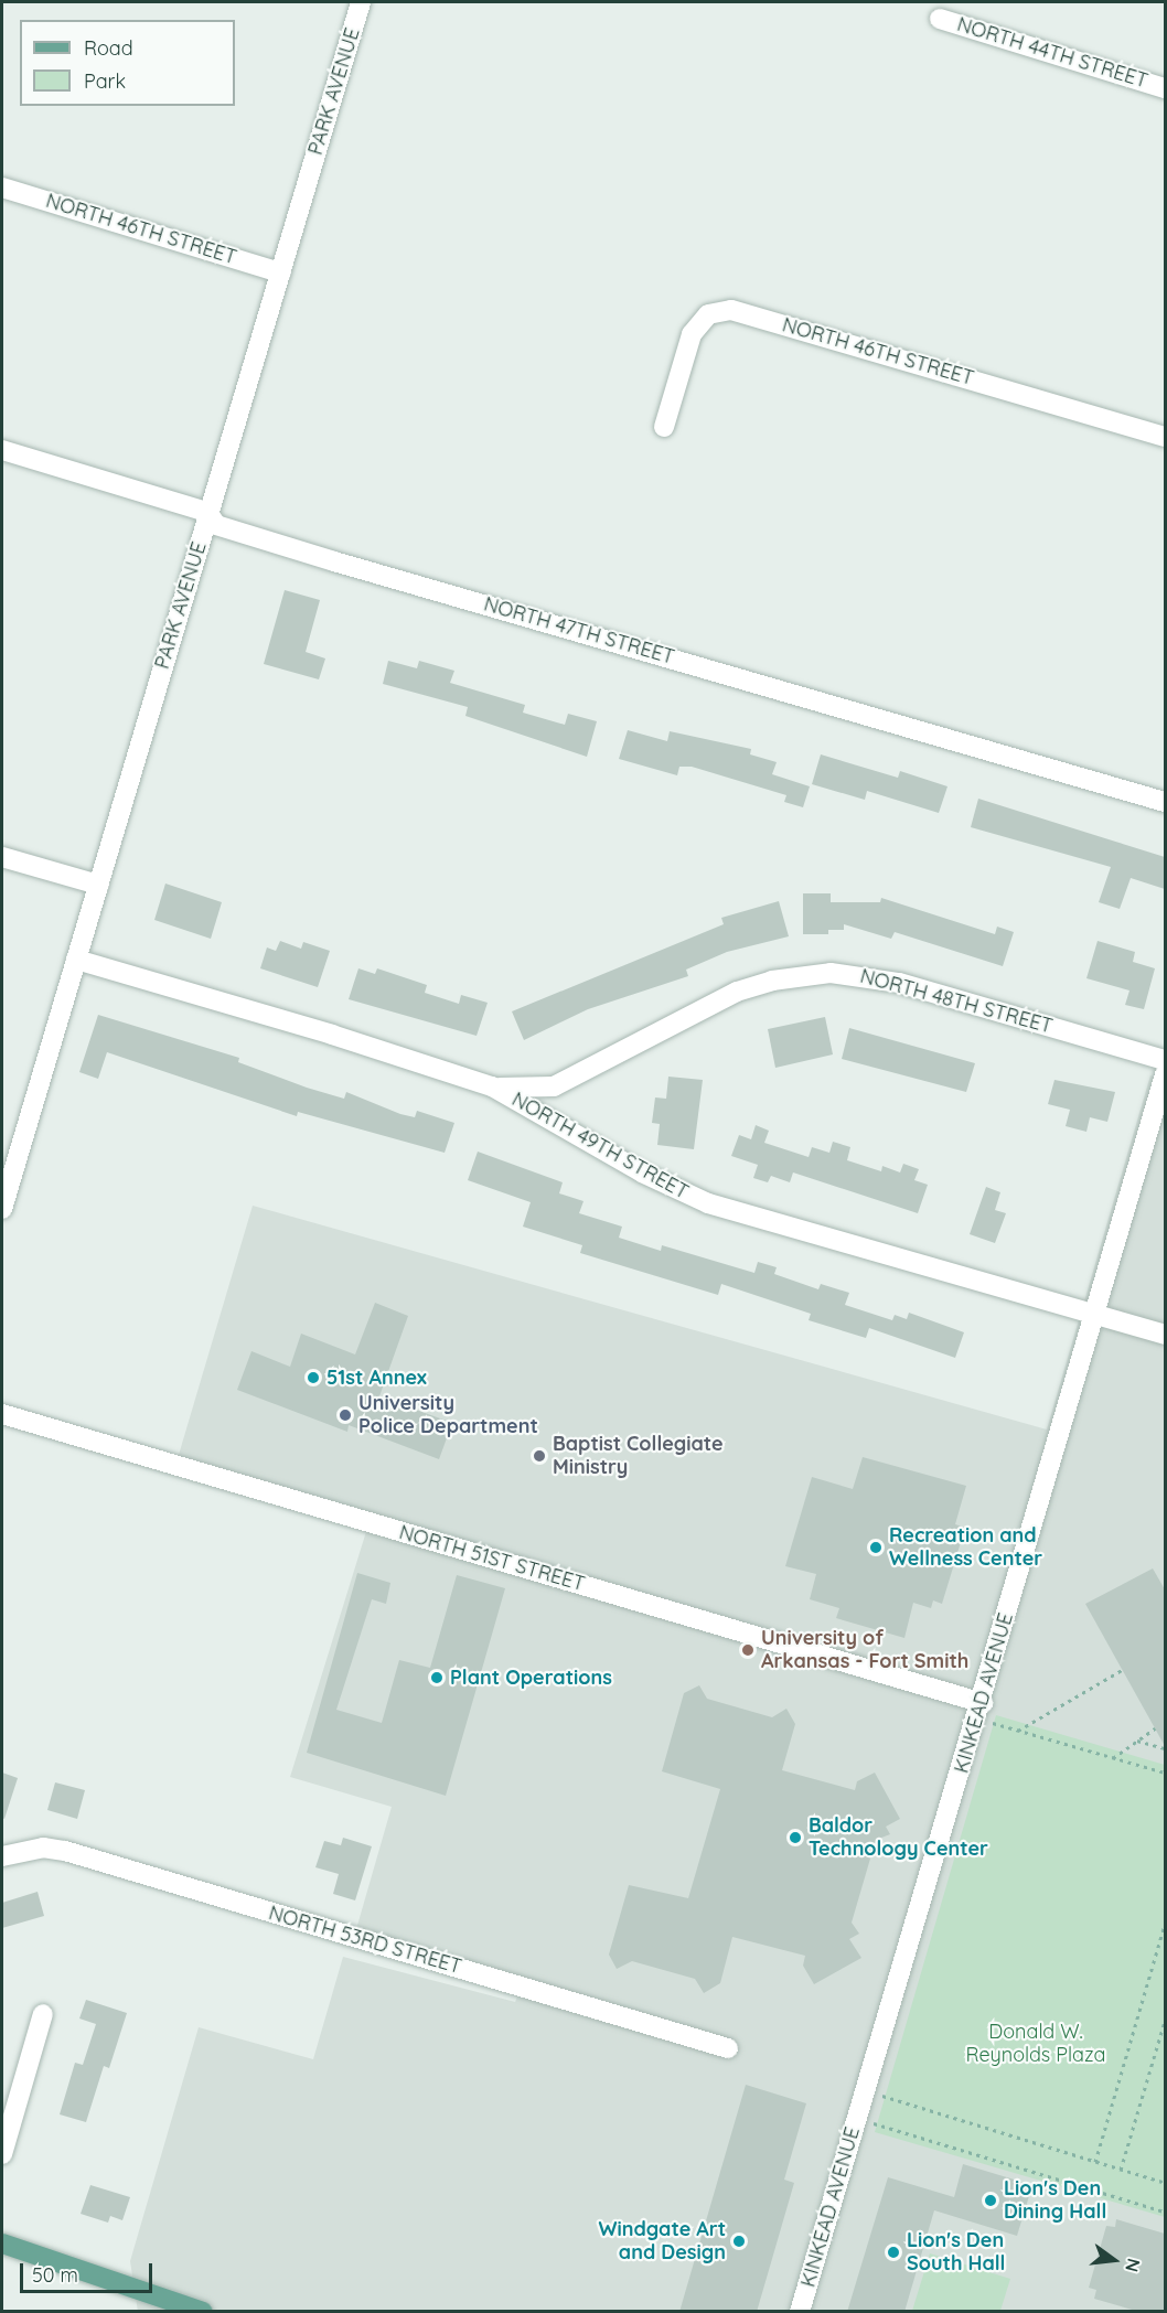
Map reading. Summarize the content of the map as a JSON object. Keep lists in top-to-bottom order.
{
  "streets": {
    "street": [
      "NORTH 44TH STREET",
      "PARK AVENUE",
      "NORTH 46TH STREET",
      "NORTH 47TH STREET",
      "NORTH 48TH STREET",
      "NORTH 49TH STREET",
      "NORTH 51ST STREET",
      "KINKEAD AVENUE",
      "NORTH 53RD STREET"
    ]
  },
  "crossings": [
    ["PARK AVENUE", "NORTH 46TH STREET"],
    ["PARK AVENUE", "NORTH 47TH STREET"],
    ["PARK AVENUE", "NORTH 49TH STREET"],
    ["NORTH 48TH STREET", "NORTH 49TH STREET"],
    ["NORTH 49TH STREET", "KINKEAD AVENUE"],
    ["NORTH 51ST STREET", "KINKEAD AVENUE"]
  ],
  "parks": ["Donald W. Reynolds Plaza"],
  "places": [
    "51st Annex",
    "University Police Department",
    "Baptist Collegiate Ministry",
    "Recreation and Wellness Center",
    "University of Arkansas - Fort Smith",
    "Plant Operations",
    "Baldor Technology Center",
    "Lion's Den Dining Hall",
    "Windgate Art and Design",
    "Lion's Den South Hall"
  ],
  "legend": ["Road", "Park"],
  "scale_bar": "50 m",
  "north": "right"
}
